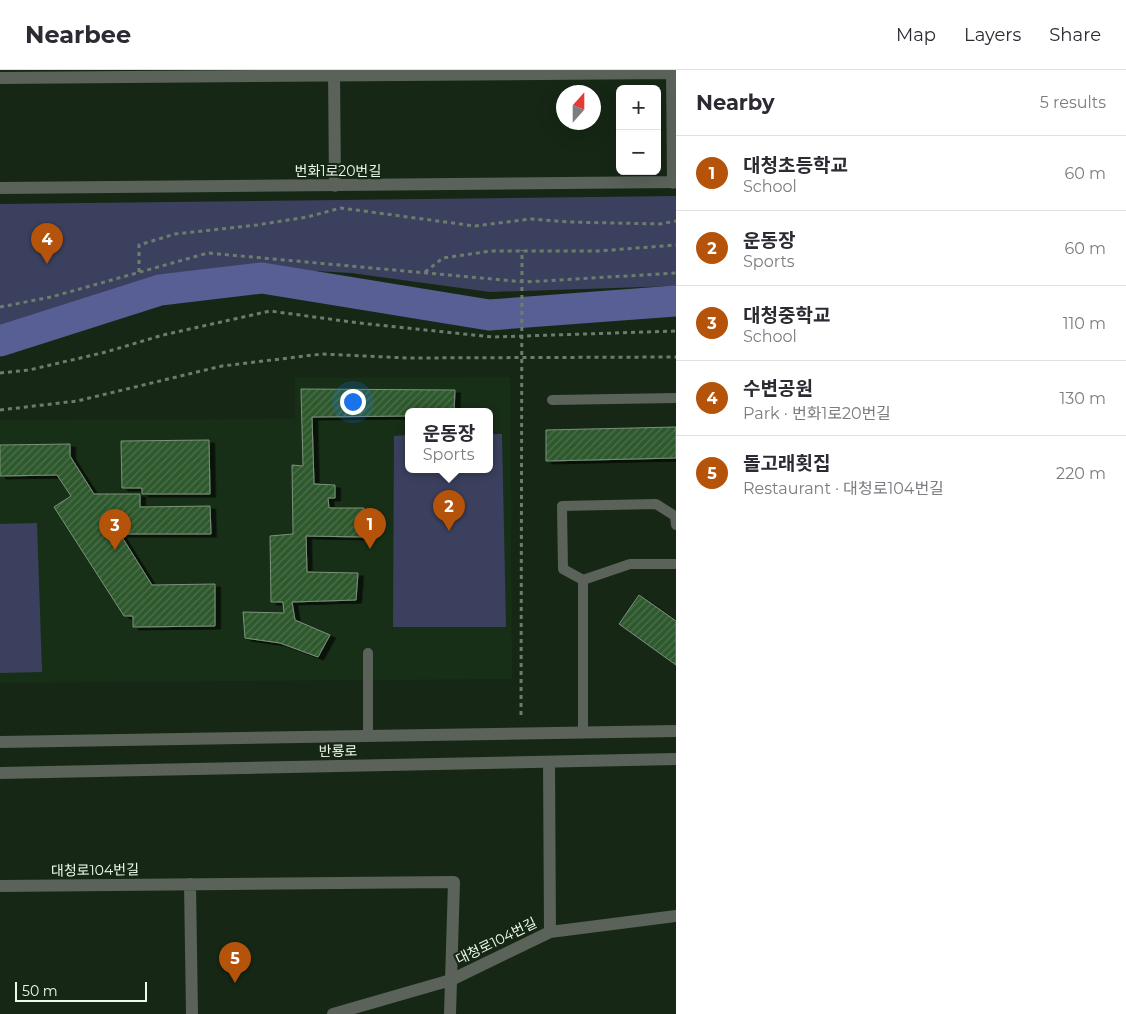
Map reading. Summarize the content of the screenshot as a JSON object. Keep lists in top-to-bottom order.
{
  "streets": {
    "street": ["번화1로20번길", "반룡로", "대청로104번길"]
  },
  "scale_bar": "50 m",
  "north": "top",
  "page": {
    "header": "Nearbee",
    "nav": ["Map", "Layers", "Share"],
    "heading": ["Nearby", "5 results"],
    "map_buttons": ["+", "−"],
    "list": [
      {
        "mark": "1",
        "name": "대청초등학교",
        "note": "School",
        "value": "60 m"
      },
      {
        "mark": "2",
        "name": "운동장",
        "note": "Sports",
        "value": "60 m"
      },
      {
        "mark": "3",
        "name": "대청중학교",
        "note": "School",
        "value": "110 m"
      },
      {
        "mark": "4",
        "name": "수변공원",
        "note": "Park · 번화1로20번길",
        "value": "130 m"
      },
      {
        "mark": "5",
        "name": "돌고래횟집",
        "note": "Restaurant · 대청로104번길",
        "value": "220 m"
      }
    ],
    "pins": [
      "4",
      "2",
      "1",
      "3",
      "5"
    ],
    "popup": ["운동장", "Sports"],
    "scale": "50 m"
  }
}
